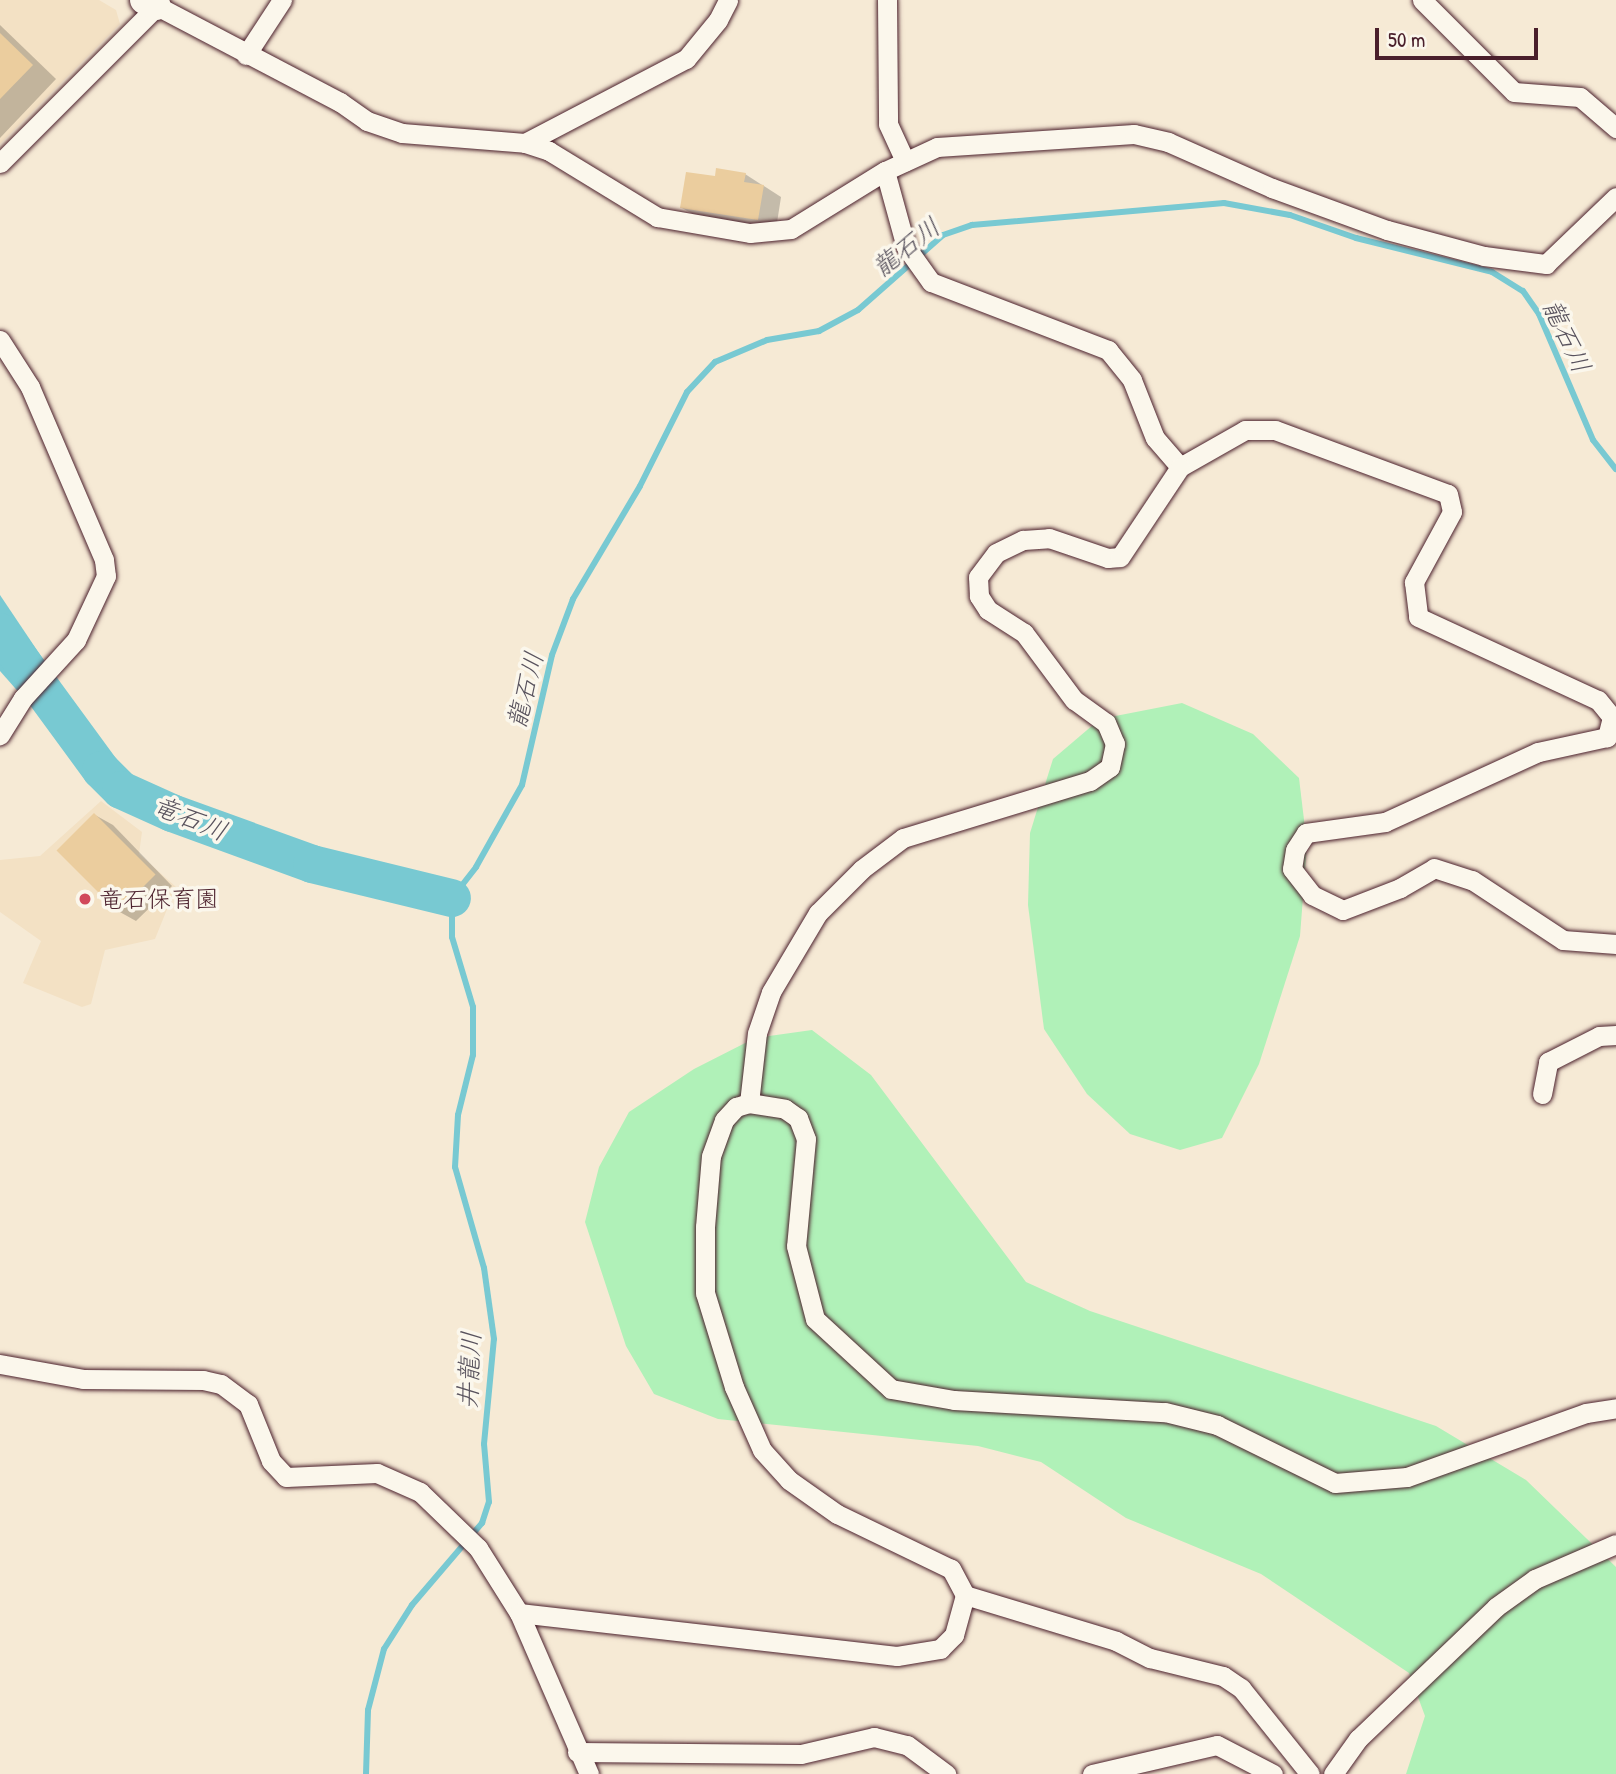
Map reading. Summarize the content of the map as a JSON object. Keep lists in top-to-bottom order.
{
  "water": ["龍石川", "竜石川", "井龍川"],
  "places": ["竜石保育園"],
  "scale_bar": "50 m"
}
